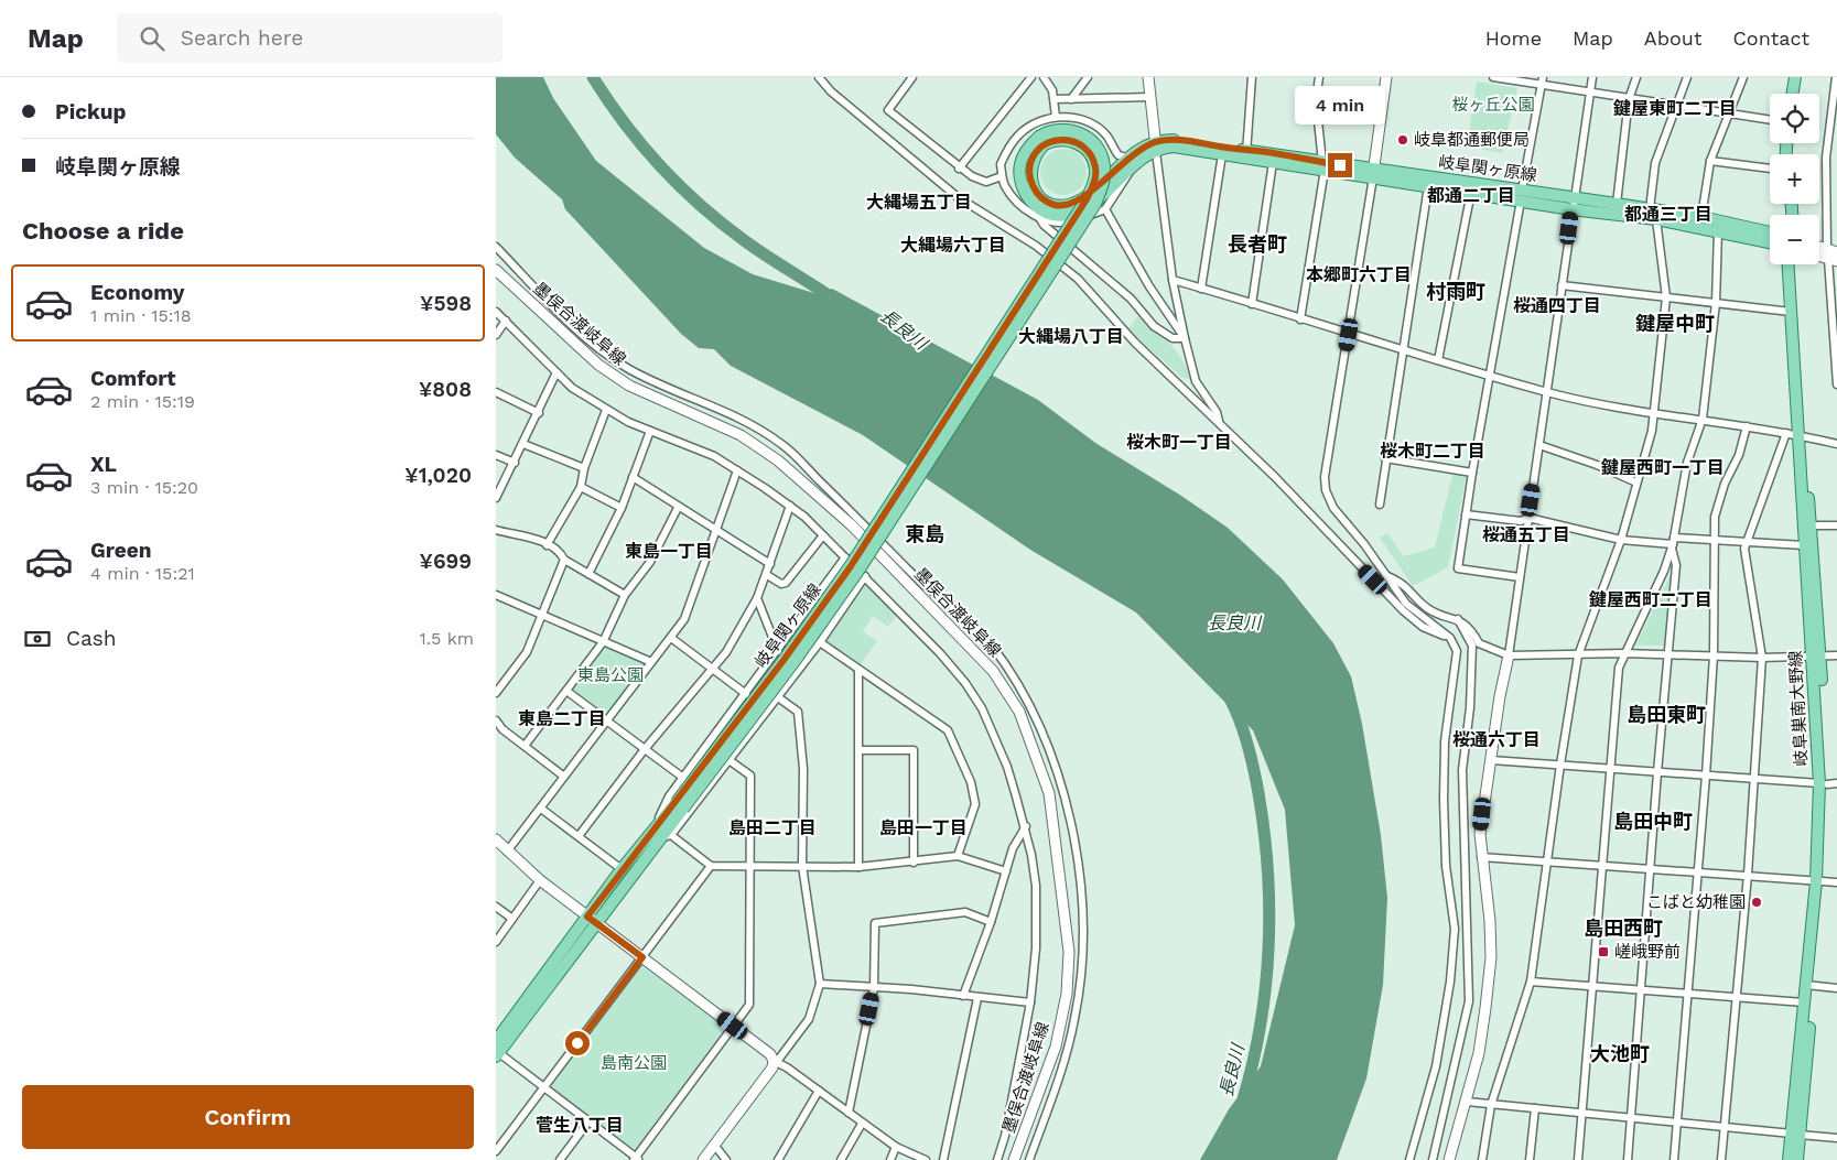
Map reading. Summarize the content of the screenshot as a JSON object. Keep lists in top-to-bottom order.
{
  "streets": {
    "main road": ["岐阜関ヶ原線", "墨俣合渡岐阜線", "岐阜巣南大野線"]
  },
  "districts": [
    "鍵屋東町二丁目",
    "都通二丁目",
    "大縄場五丁目",
    "都通三丁目",
    "長者町",
    "大縄場六丁目",
    "本郷町六丁目",
    "村雨町",
    "桜通四丁目",
    "鍵屋中町",
    "大縄場八丁目",
    "桜木町一丁目",
    "桜木町二丁目",
    "鍵屋西町一丁目",
    "東島",
    "桜通五丁目",
    "東島一丁目",
    "鍵屋西町二丁目",
    "島田東町",
    "東島二丁目",
    "桜通六丁目",
    "島田中町",
    "島田二丁目",
    "島田一丁目",
    "島田西町",
    "大池町",
    "菅生八丁目"
  ],
  "water": ["長良川"],
  "parks": ["桜ヶ丘公園", "東島公園", "島南公園"],
  "places": {
    "other": ["岐阜都通郵便局", "こばと幼稚園"],
    "transit": ["嵯峨野前"]
  },
  "page": {
    "header": "Map",
    "search": "Search here",
    "nav": [
      "Home",
      "Map",
      "About",
      "Contact"
    ],
    "banner": ["Pickup", "岐阜関ヶ原線"],
    "bubble": "4 min",
    "map_buttons": ["+", "−"],
    "heading": "Choose a ride",
    "list": [
      {
        "name": "Economy",
        "note": "1 min · 15:18",
        "value": "¥598"
      },
      {
        "name": "Comfort",
        "note": "2 min · 15:19",
        "value": "¥808"
      },
      {
        "name": "XL",
        "note": "3 min · 15:20",
        "value": "¥1,020"
      },
      {
        "name": "Green",
        "note": "4 min · 15:21",
        "value": "¥699"
      }
    ],
    "pay": ["Cash", "1.5 km"],
    "buttons": "Confirm"
  }
}
